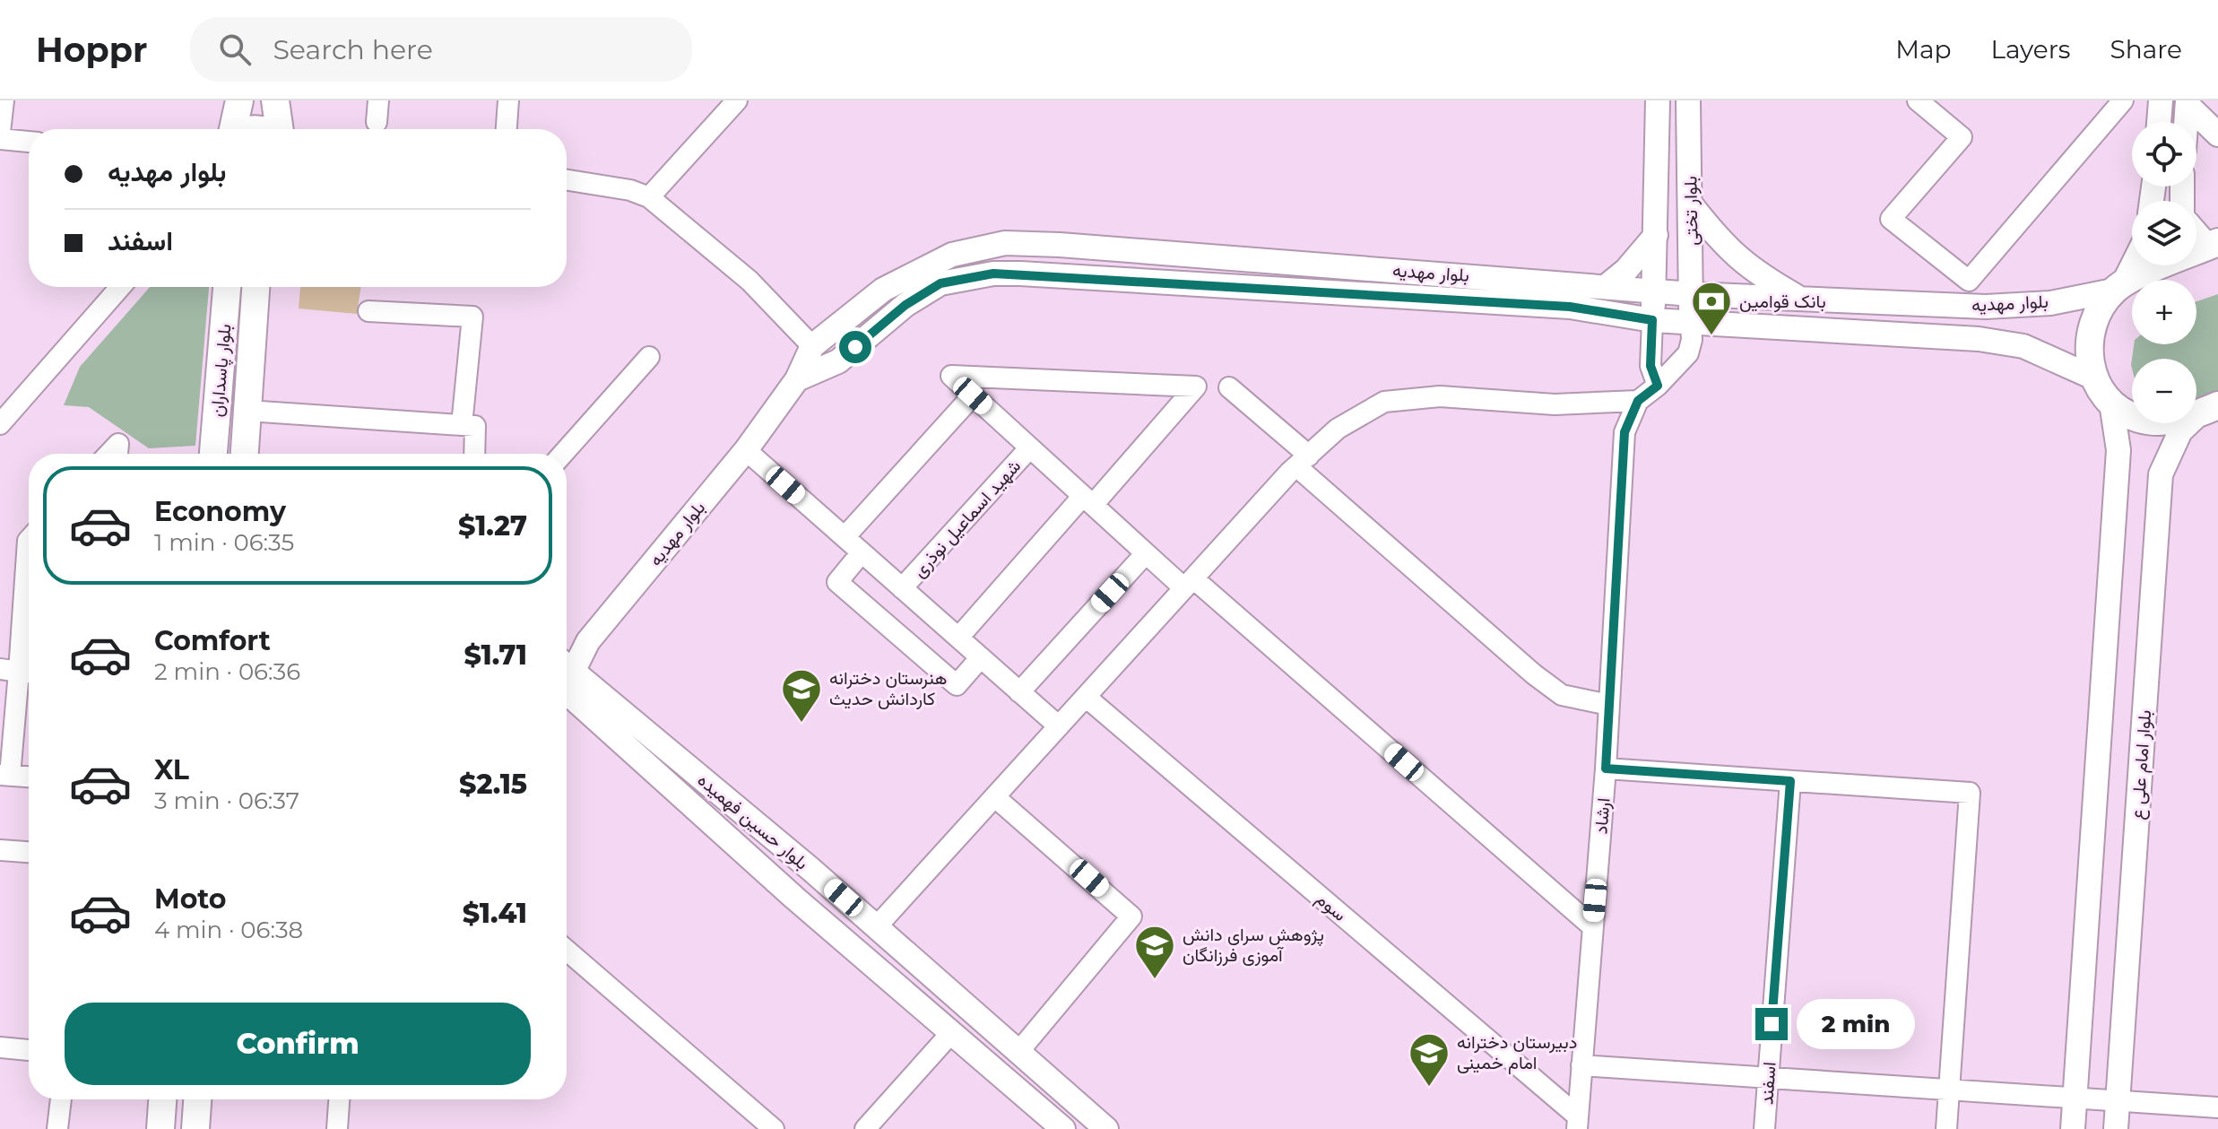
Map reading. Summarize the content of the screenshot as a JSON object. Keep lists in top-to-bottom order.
{
  "streets": {
    "main road": ["بلوار پاسداران"],
    "street": [
      "بلوار تختی",
      "بلوار مهدیه",
      "شهید اسماعیل نوذری",
      "بلوار امام علی ع",
      "ارشاد",
      "بلوار حسین فهمیده",
      "سوم",
      "اسفند"
    ]
  },
  "crossings": [
    ["بلوار تختی", "بلوار مهدیه"],
    ["ارشاد", "سوم"]
  ],
  "places": {
    "bank": ["بانک قوامین"],
    "school or university": ["هنرستان دخترانه کاردانش حدیث", "پژوهش سرای دانش آموزی فرزانگان", "دبیرستان دخترانه امام خمینی"]
  },
  "page": {
    "header": "Hoppr",
    "search": "Search here",
    "nav": ["Map", "Layers", "Share"],
    "map_buttons": ["+", "−"],
    "banner": ["بلوار مهدیه", "اسفند"],
    "list": [
      {
        "name": "Economy",
        "note": "1 min · 06:35",
        "value": "$1.27"
      },
      {
        "name": "Comfort",
        "note": "2 min · 06:36",
        "value": "$1.71"
      },
      {
        "name": "XL",
        "note": "3 min · 06:37",
        "value": "$2.15"
      },
      {
        "name": "Moto",
        "note": "4 min · 06:38",
        "value": "$1.41"
      }
    ],
    "buttons": "Confirm",
    "bubble": "2 min"
  }
}
